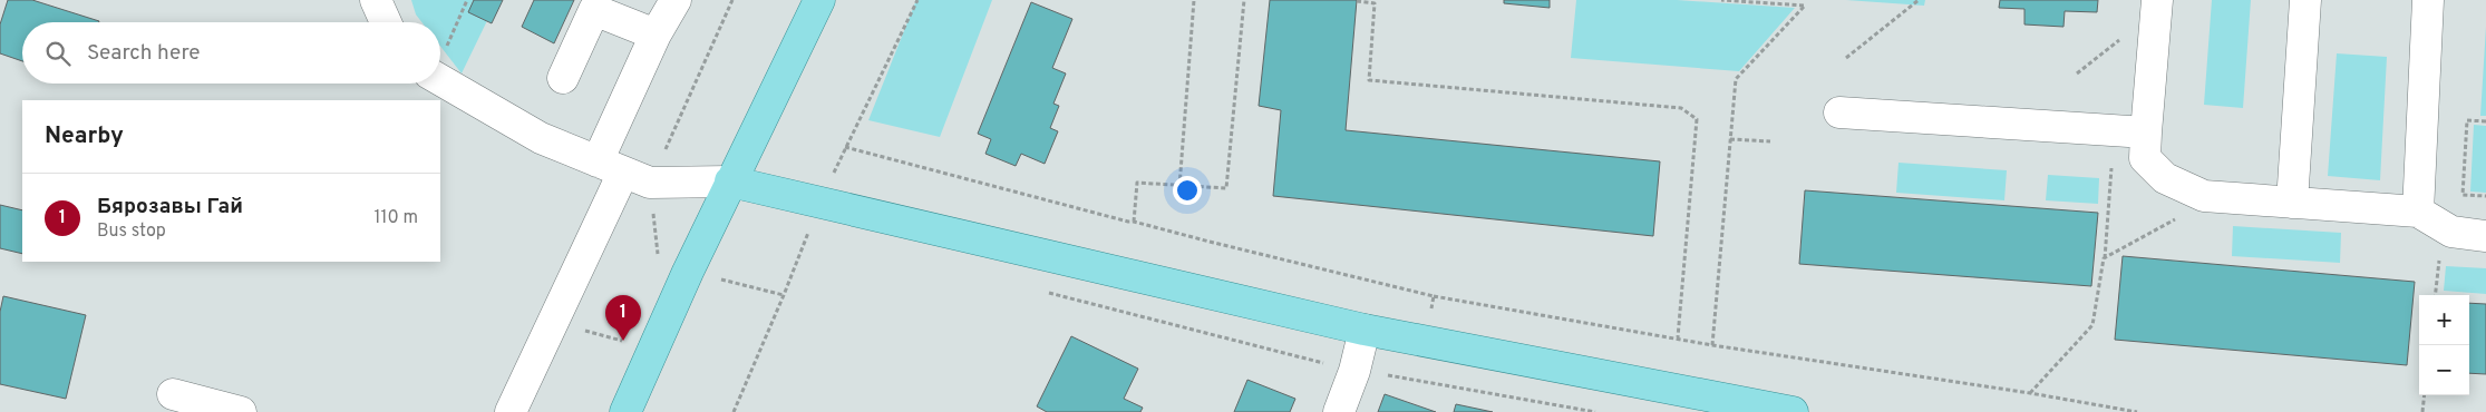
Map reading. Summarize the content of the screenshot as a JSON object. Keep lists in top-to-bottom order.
{
  "page": {
    "search": "Search here",
    "heading": "Nearby",
    "list": [
      {
        "mark": "1",
        "name": "Бярозавы Гай",
        "note": "Bus stop",
        "value": "110 m"
      }
    ],
    "map_buttons": ["+", "−"],
    "pins": "1"
  }
}
